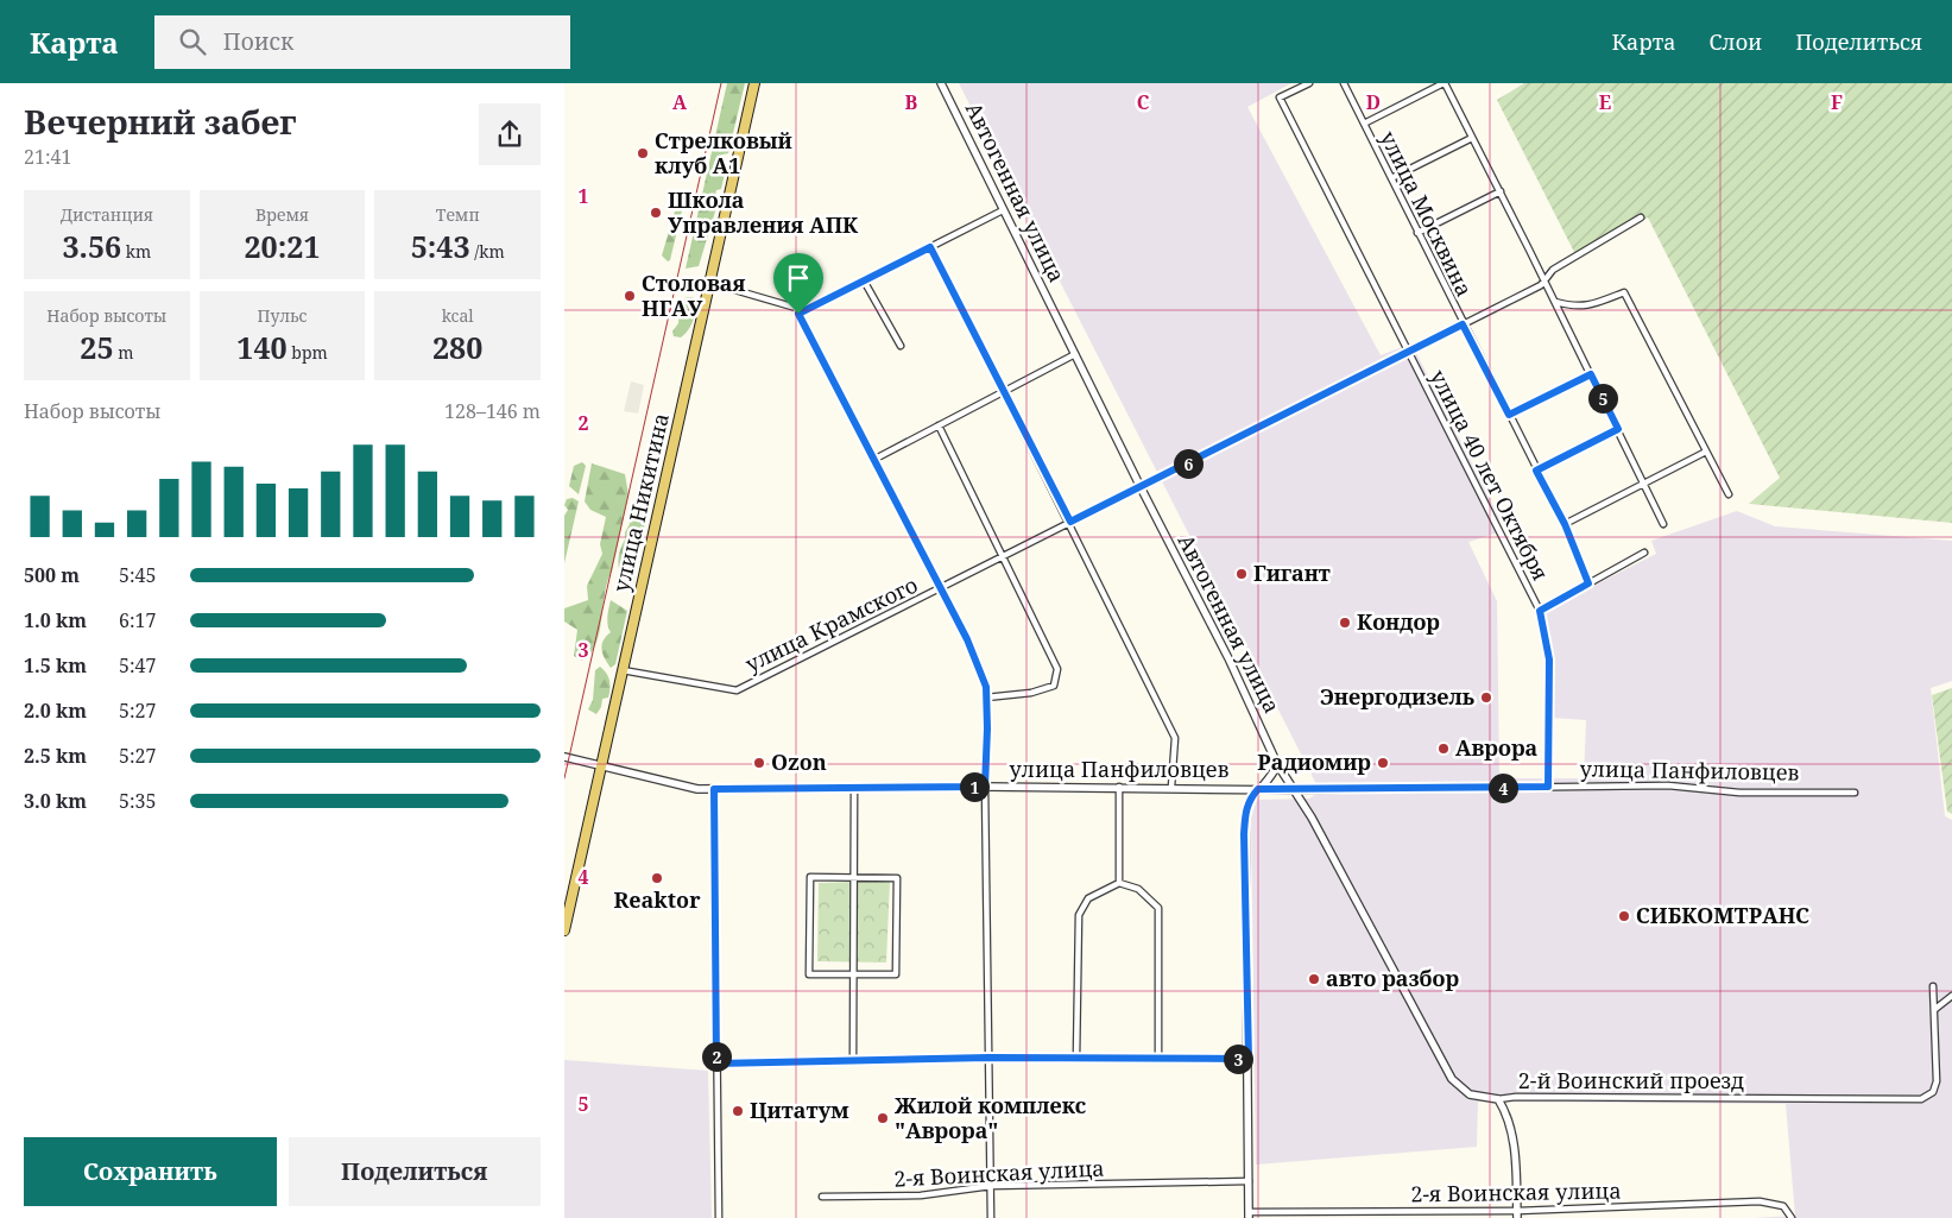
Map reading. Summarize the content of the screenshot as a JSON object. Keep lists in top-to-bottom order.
{
  "streets": {
    "main road": ["улица Никитина"],
    "street": [
      "Автогенная улица",
      "улица Москвина",
      "улица 40 лет Октября",
      "улица Крамского",
      "улица Панфиловцев",
      "2-й Воинский проезд",
      "2-я Воинская улица"
    ]
  },
  "crossings": [
    ["Автогенная улица", "улица Крамского"],
    ["Автогенная улица", "улица Панфиловцев"],
    ["Автогенная улица", "2-й Воинский проезд"],
    ["улица Москвина", "улица Крамского"],
    ["улица 40 лет Октября", "улица Крамского"],
    ["улица 40 лет Октября", "улица Панфиловцев"],
    ["улица Никитина", "улица Крамского"],
    ["улица Никитина", "улица Панфиловцев"]
  ],
  "places": [
    "Стрелковый клуб А1",
    "Школа Управления АПК",
    "Столовая НГАУ",
    "Гигант",
    "Кондор",
    "Энергодизель",
    "Аврора",
    "Ozon",
    "Радиомир",
    "Reaktor",
    "СИБКОМТРАНС",
    "авто разбор",
    "Цитатум",
    "Жилой комплекс \"Аврора\""
  ],
  "page": {
    "header": "Карта",
    "search": "Поиск",
    "nav": ["Карта", "Слои", "Поделиться"],
    "heading": ["Вечерний забег", "21:41"],
    "stats": [
      ["Дистанция", "3.56 km"],
      ["Время", "20:21"],
      ["Темп", "5:43 /km"],
      ["Набор высоты", "25 m"],
      ["Пульс", "140 bpm"],
      ["kcal", "280"]
    ],
    "pins": [
      "5",
      "6",
      "1",
      "4",
      "2",
      "3"
    ],
    "chart": ["Набор высоты", "128–146 m"],
    "list": [
      {
        "name": "500 m",
        "note": "5:45"
      },
      {
        "name": "1.0 km",
        "note": "6:17"
      },
      {
        "name": "1.5 km",
        "note": "5:47"
      },
      {
        "name": "2.0 km",
        "note": "5:27"
      },
      {
        "name": "2.5 km",
        "note": "5:27"
      },
      {
        "name": "3.0 km",
        "note": "5:35"
      }
    ],
    "buttons": ["Сохранить", "Поделиться"]
  },
  "grid": {
    "columns": [
      "A",
      "B",
      "C",
      "D",
      "E",
      "F"
    ],
    "rows": [
      "1",
      "2",
      "3",
      "4",
      "5"
    ]
  }
}
